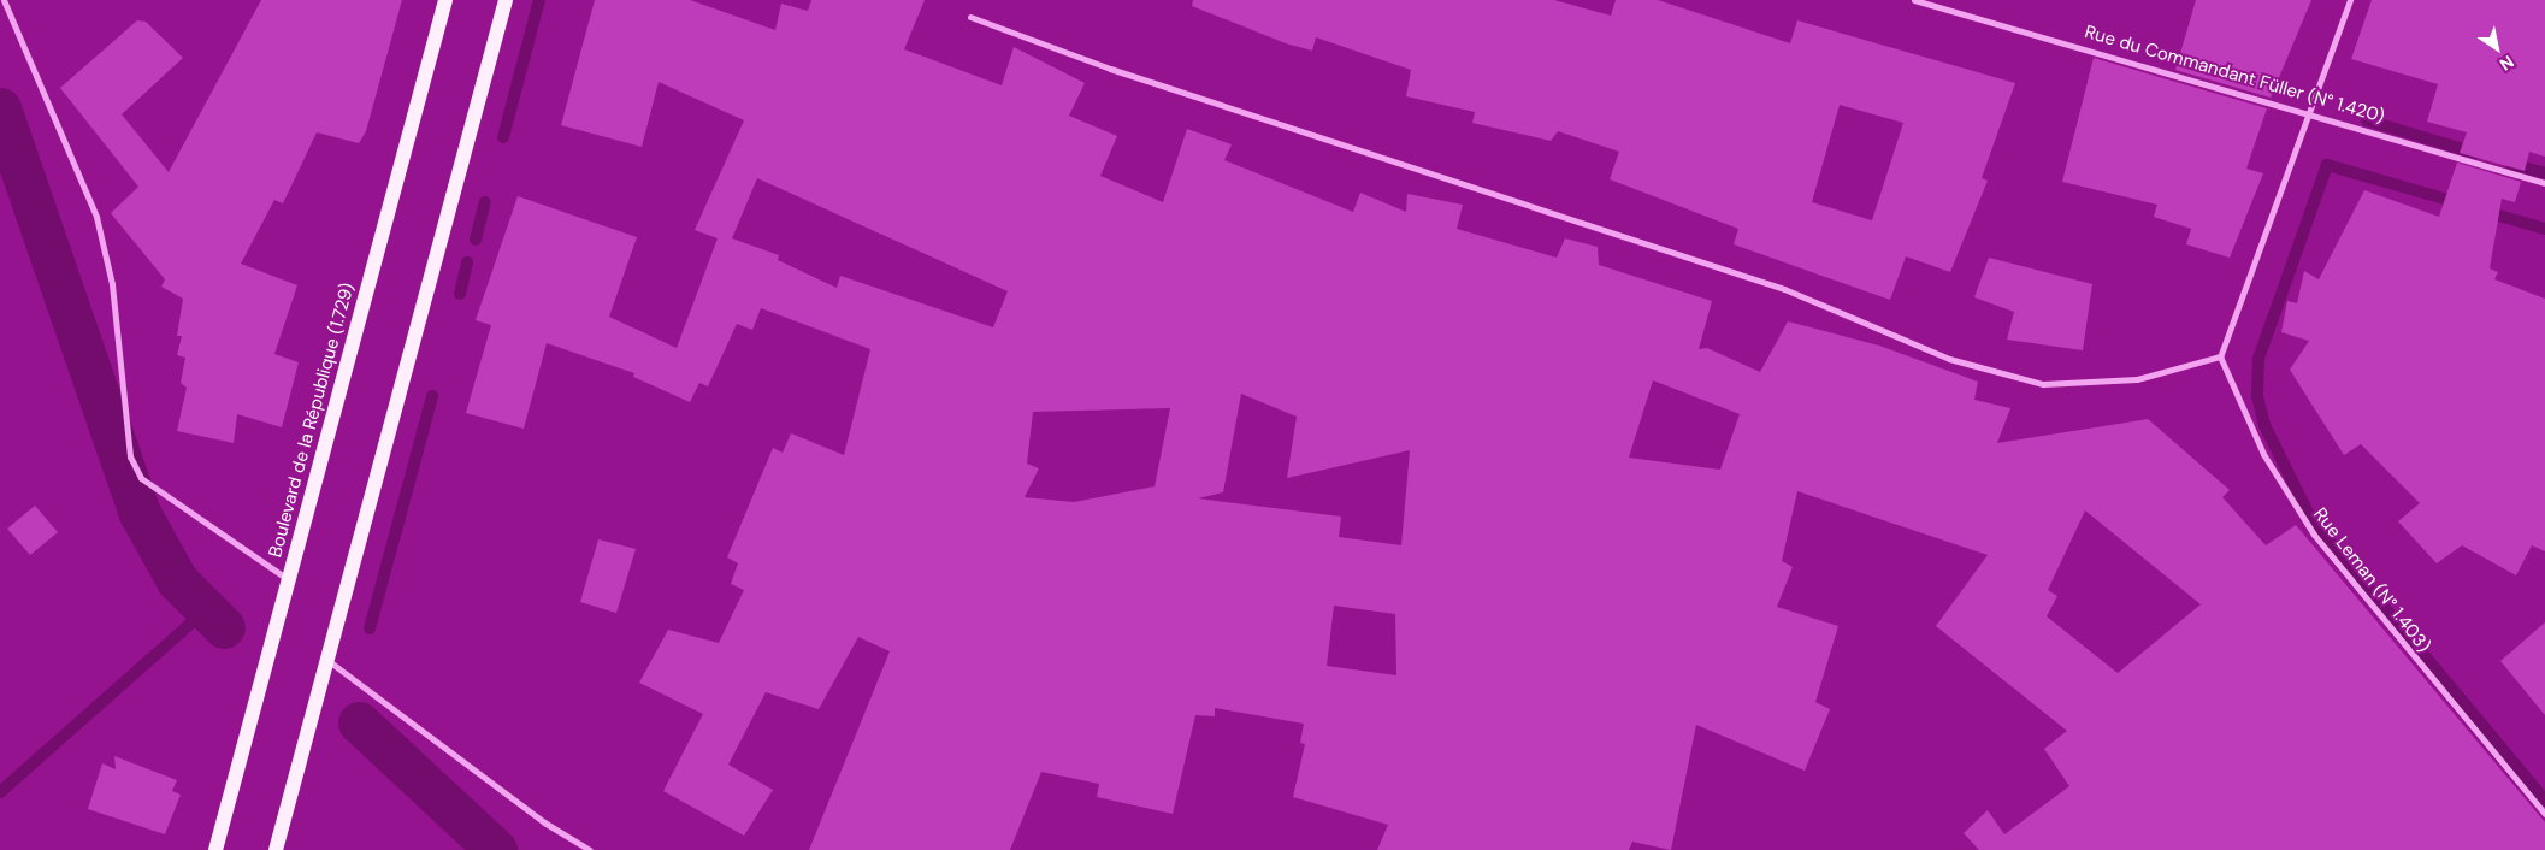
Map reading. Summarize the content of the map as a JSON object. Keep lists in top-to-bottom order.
{
  "streets": {
    "main road": ["Boulevard de la République (1.729)"],
    "street": ["Rue du Commandant Füller (N° 1.420)", "Rue Leman (N° 1.403)"]
  },
  "north": "bottom right"
}
